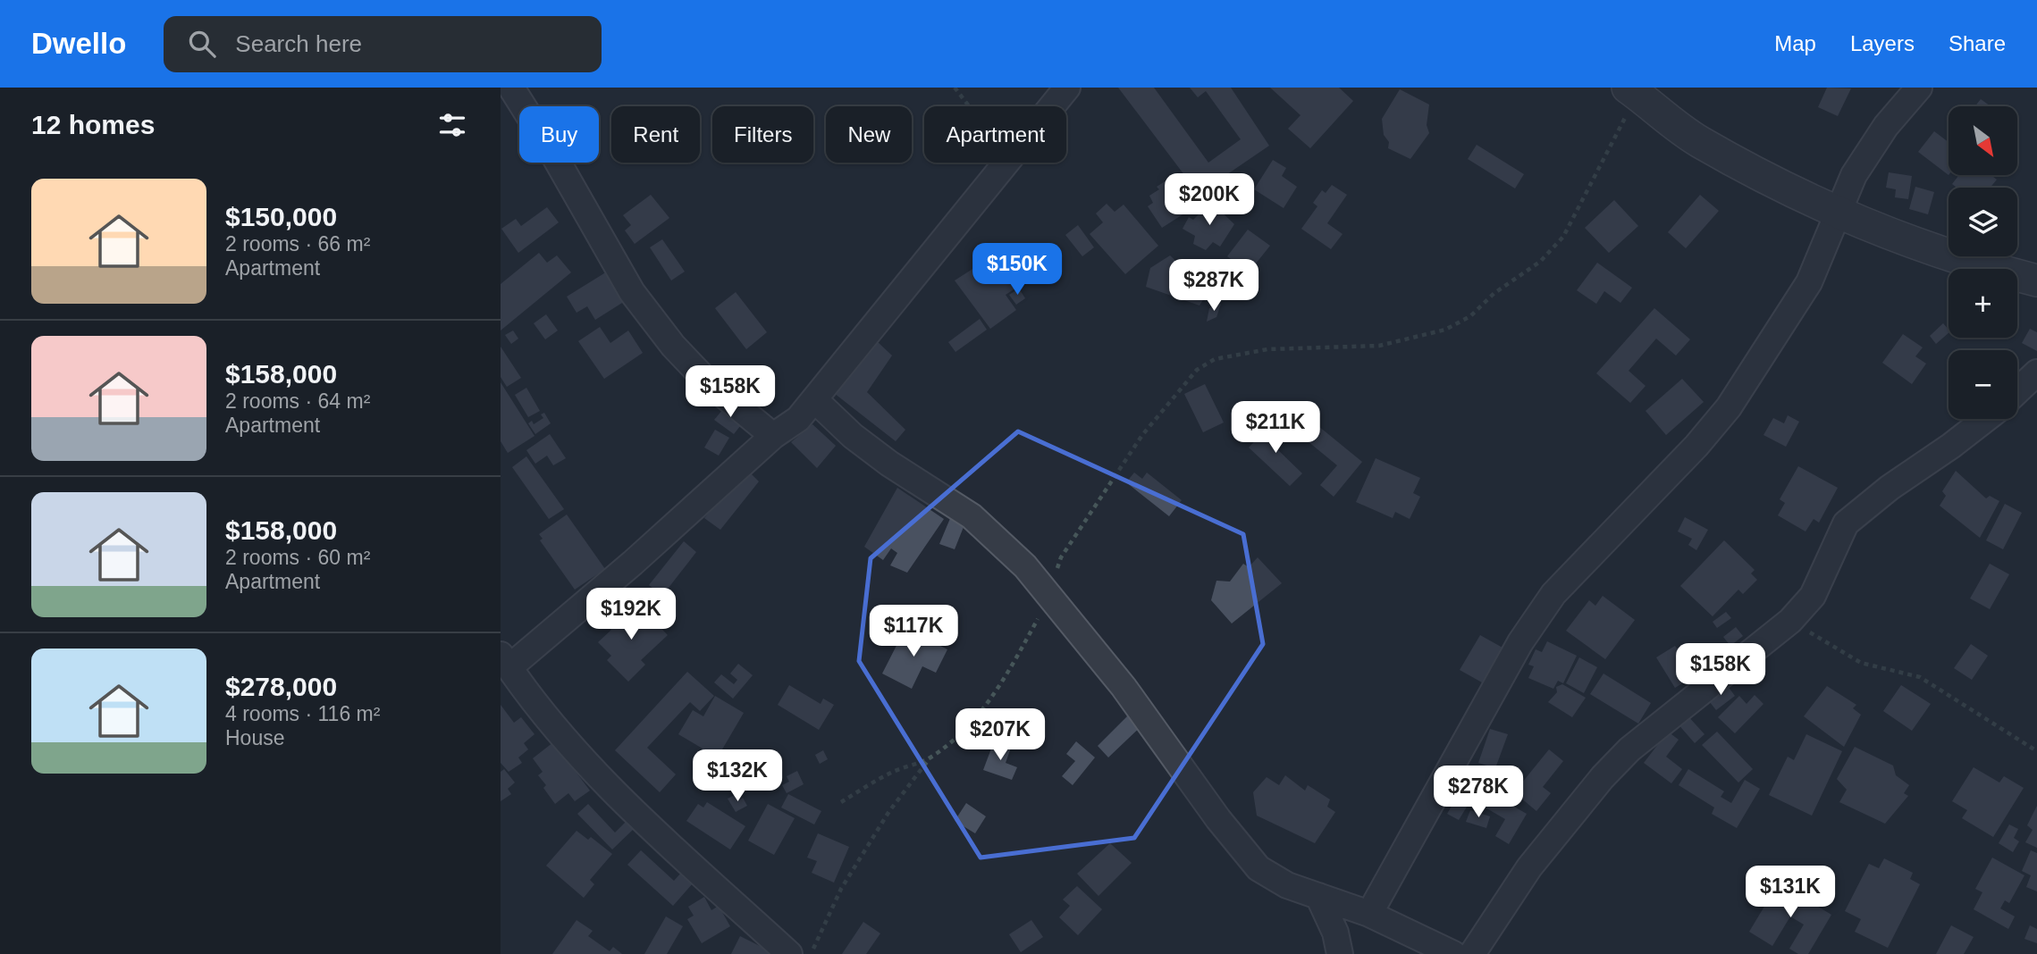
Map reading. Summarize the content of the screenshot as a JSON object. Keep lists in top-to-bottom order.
{
  "north": "bottom right",
  "page": {
    "header": "Dwello",
    "search": "Search here",
    "nav": ["Map", "Layers", "Share"],
    "heading": "12 homes",
    "map_buttons": ["+", "−"],
    "chip": [
      "Buy",
      "Rent",
      "Filters",
      "New",
      "Apartment"
    ],
    "list": [
      {
        "name": "$150,000",
        "note": "2 rooms · 66 m² · Apartment"
      },
      {
        "name": "$158,000",
        "note": "2 rooms · 64 m² · Apartment"
      },
      {
        "name": "$158,000",
        "note": "2 rooms · 60 m² · Apartment"
      },
      {
        "name": "$278,000",
        "note": "4 rooms · 116 m² · House"
      }
    ],
    "price": [
      "$200K",
      "$150K",
      "$287K",
      "$158K",
      "$211K",
      "$192K",
      "$117K",
      "$158K",
      "$207K",
      "$132K",
      "$278K",
      "$131K"
    ]
  }
}
